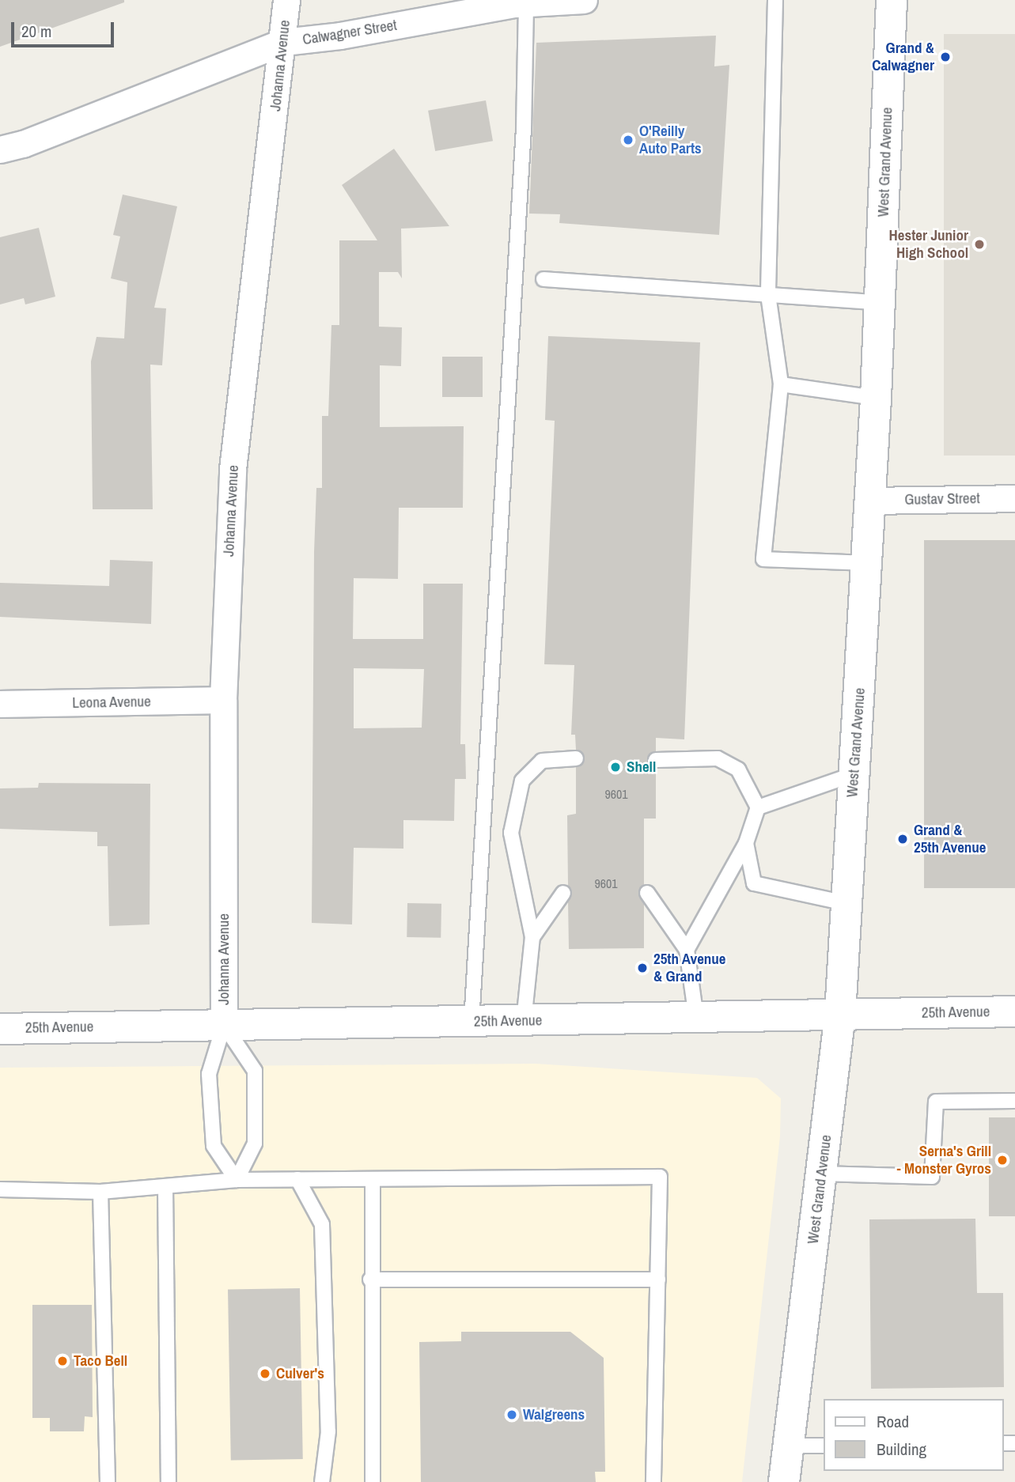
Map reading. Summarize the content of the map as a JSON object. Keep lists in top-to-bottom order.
{
  "streets": {
    "main road": ["West Grand Avenue", "25th Avenue"],
    "street": [
      "Calwagner Street",
      "Johanna Avenue",
      "Gustav Street",
      "Leona Avenue"
    ]
  },
  "crossings": [
    ["Calwagner Street", "Johanna Avenue"],
    ["Johanna Avenue", "Leona Avenue"],
    ["Johanna Avenue", "25th Avenue"],
    ["West Grand Avenue", "Gustav Street"],
    ["West Grand Avenue", "25th Avenue"]
  ],
  "places": [
    "Grand & Calwagner",
    "O'Reilly Auto Parts",
    "Hester Junior High School",
    "Shell",
    "Grand & 25th Avenue",
    "25th Avenue & Grand",
    "Serna's Grill - Monster Gyros",
    "Taco Bell",
    "Culver's",
    "Walgreens"
  ],
  "house_numbers": ["9601", "9601"],
  "legend": ["Road", "Building"],
  "scale_bar": "20 m"
}
